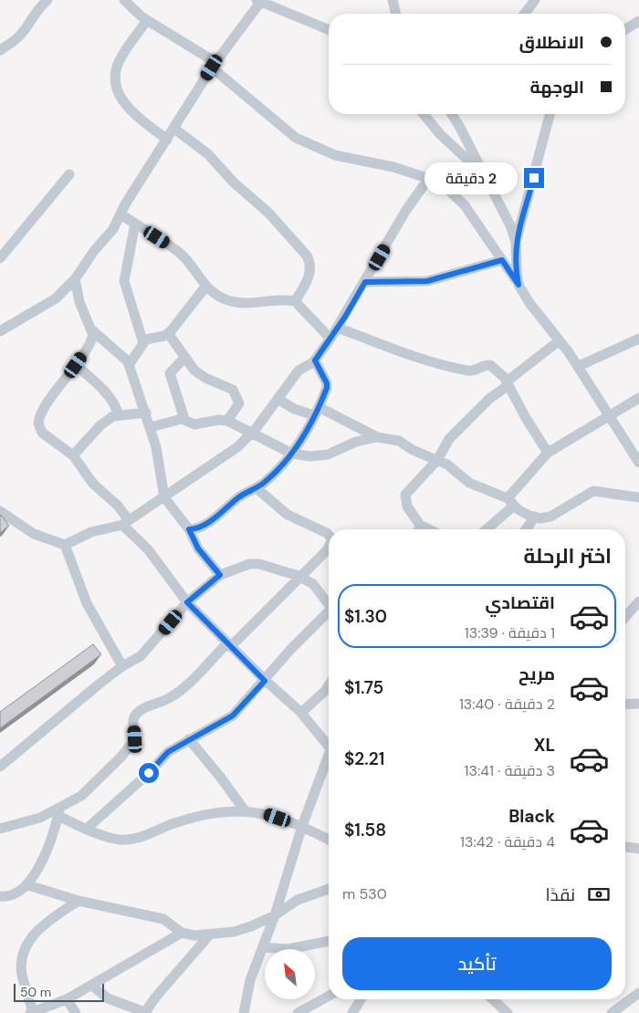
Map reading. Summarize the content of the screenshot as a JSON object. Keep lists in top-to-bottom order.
{
  "scale_bar": "50 m",
  "north": "top left",
  "page": {
    "banner": ["الانطلاق", "الوجهة"],
    "bubble": "2 دقيقة",
    "heading": "اختر الرحلة",
    "list": [
      {
        "name": "اقتصادي",
        "note": "1 دقيقة · 13:39",
        "value": "$1.30"
      },
      {
        "name": "مريح",
        "note": "2 دقيقة · 13:40",
        "value": "$1.75"
      },
      {
        "name": "XL",
        "note": "3 دقيقة · 13:41",
        "value": "$2.21"
      },
      {
        "name": "Black",
        "note": "4 دقيقة · 13:42",
        "value": "$1.58"
      }
    ],
    "pay": ["نقدًا", "530 m"],
    "buttons": "تأكيد",
    "scale": "50 m"
  }
}
